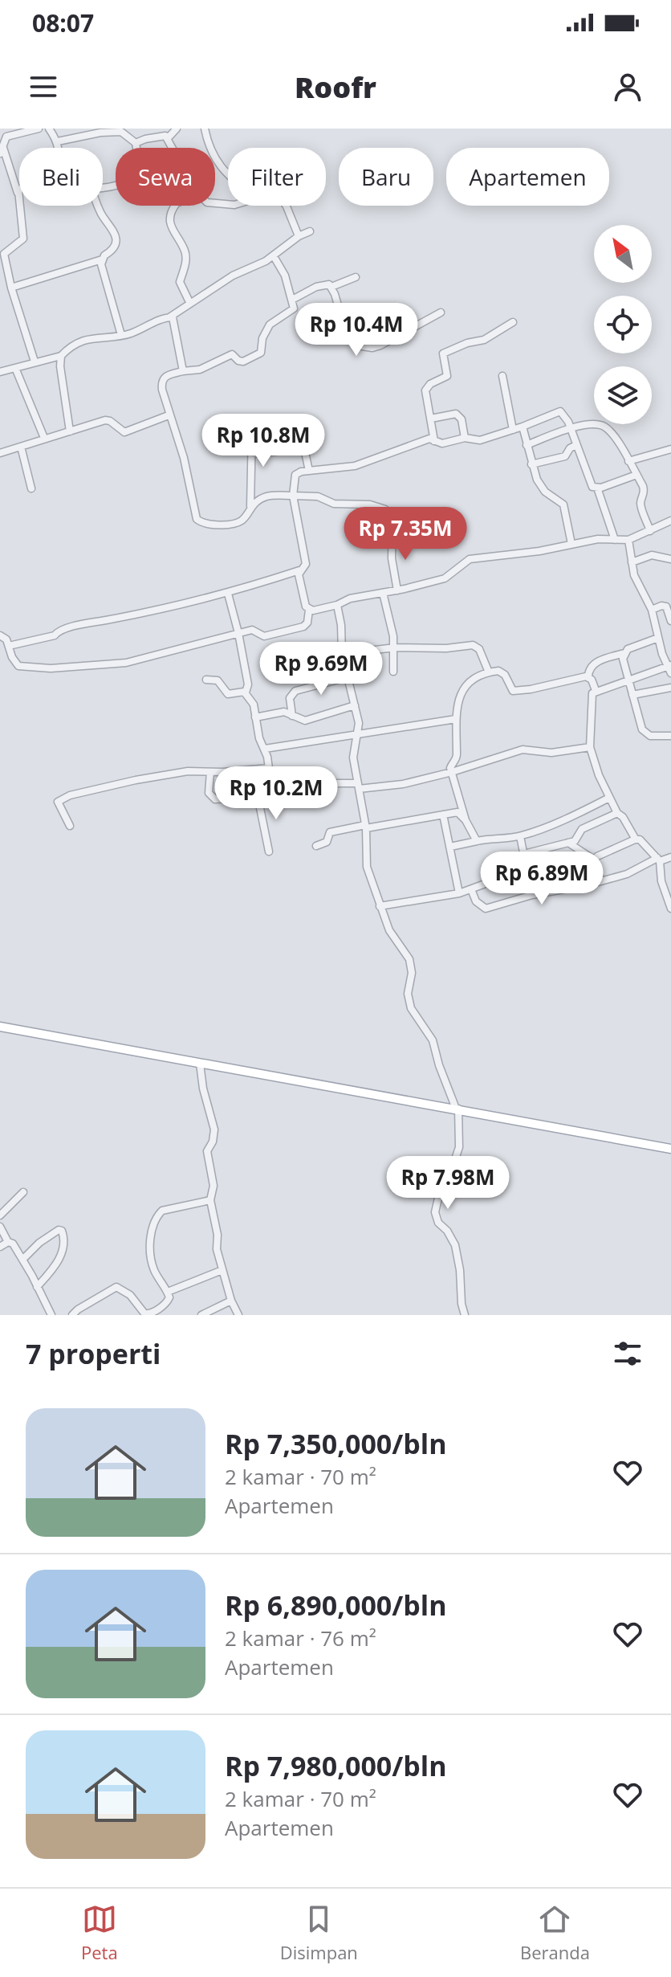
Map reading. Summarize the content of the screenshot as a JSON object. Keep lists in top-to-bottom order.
{
  "north": "top left",
  "page": {
    "status": "08:07",
    "header": "Roofr",
    "chip": [
      "Beli",
      "Sewa",
      "Filter",
      "Baru",
      "Apartemen"
    ],
    "price": [
      "Rp 10.4M",
      "Rp 10.8M",
      "Rp 7.35M",
      "Rp 9.69M",
      "Rp 10.2M",
      "Rp 6.89M",
      "Rp 7.98M"
    ],
    "heading": "7 properti",
    "list": [
      {
        "name": "Rp 7,350,000/bln",
        "note": "2 kamar · 70 m² · Apartemen"
      },
      {
        "name": "Rp 6,890,000/bln",
        "note": "2 kamar · 76 m² · Apartemen"
      },
      {
        "name": "Rp 7,980,000/bln",
        "note": "2 kamar · 70 m² · Apartemen"
      }
    ],
    "tabs": ["Peta", "Disimpan", "Beranda"]
  }
}
